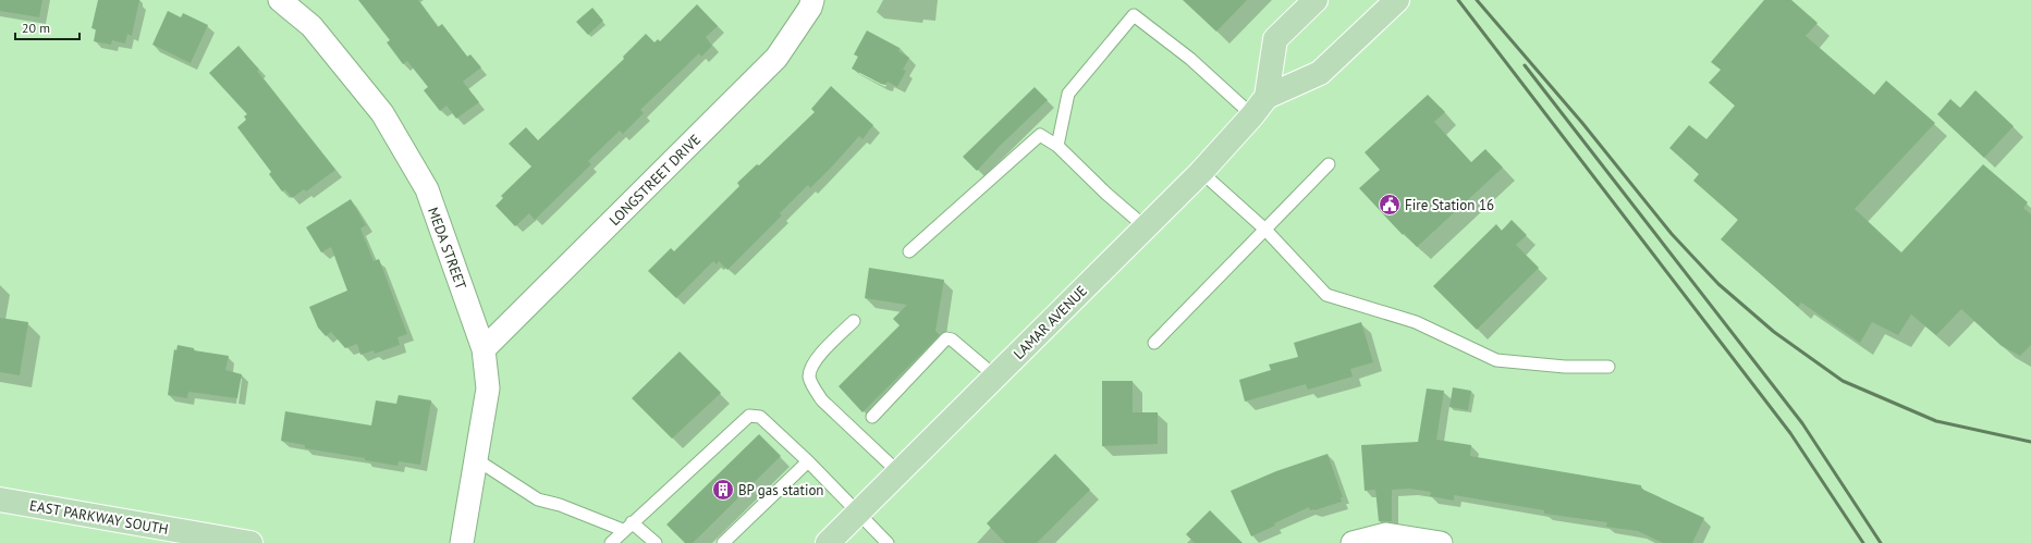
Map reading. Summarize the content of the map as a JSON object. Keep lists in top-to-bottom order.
{
  "streets": {
    "main road": ["LAMAR AVENUE", "EAST PARKWAY SOUTH"],
    "street": ["LONGSTREET DRIVE", "MEDA STREET"]
  },
  "crossings": [
    ["LONGSTREET DRIVE", "MEDA STREET"]
  ],
  "places": {
    "public building": ["Fire Station 16"],
    "building": ["BP gas station"]
  },
  "scale_bar": "20 m"
}
